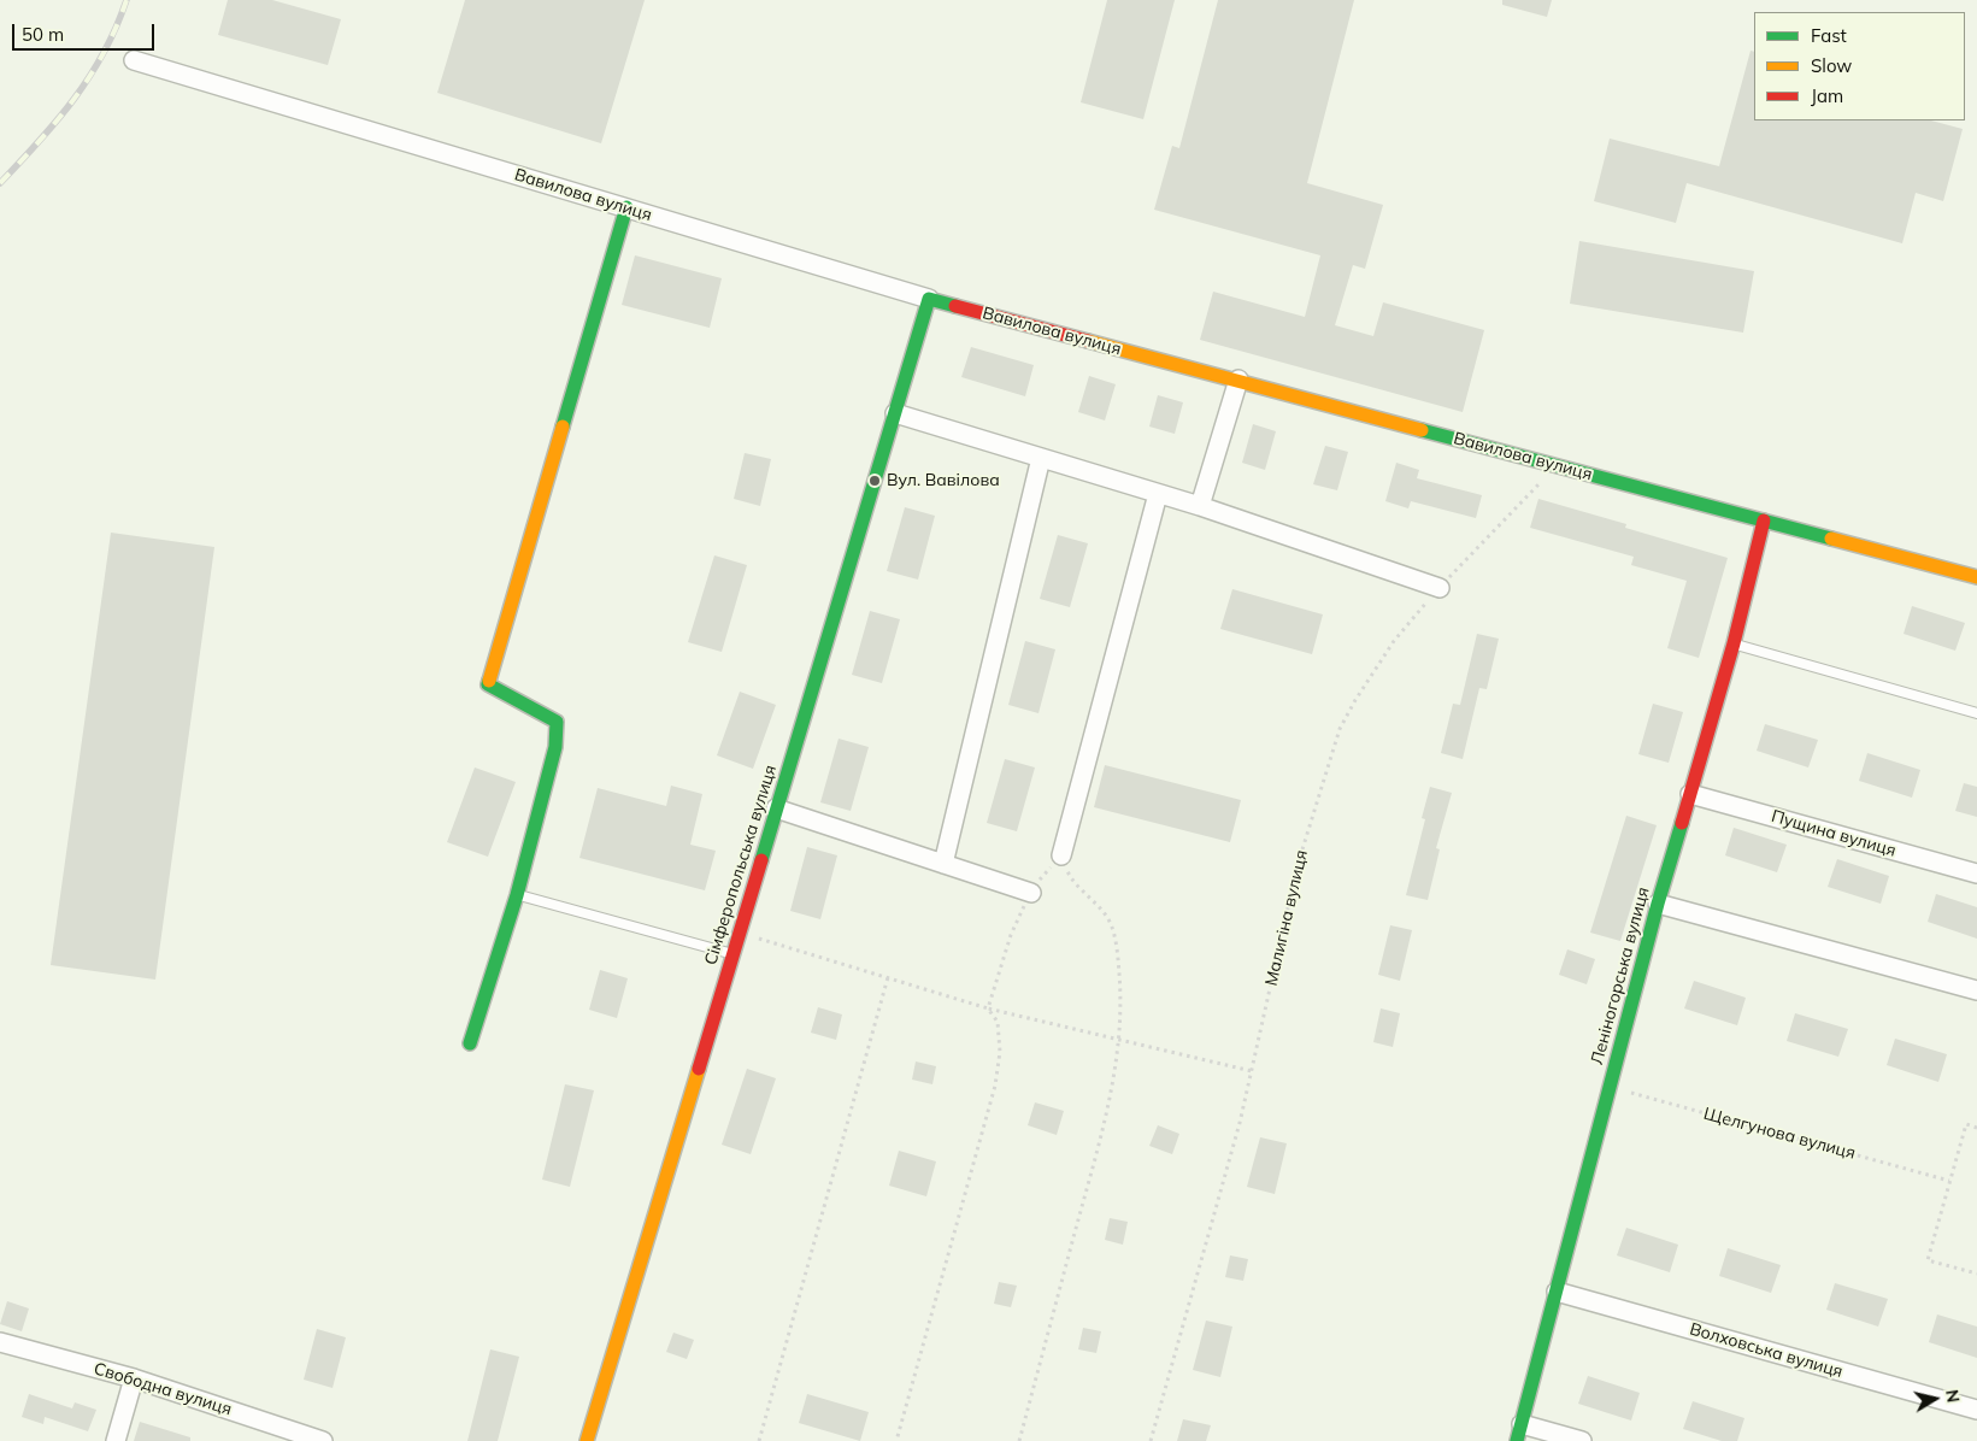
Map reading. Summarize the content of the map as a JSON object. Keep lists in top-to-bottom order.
{
  "streets": {
    "street": [
      "Вавилова вулиця",
      "Пущина вулиця",
      "Сімферопольська вулиця",
      "Леніногорська вулиця",
      "Волховська вулиця",
      "Свободна вулиця"
    ],
    "path": ["Малигіна вулиця", "Щелгунова вулиця"]
  },
  "crossings": [
    ["Вавилова вулиця", "Сімферопольська вулиця"],
    ["Вавилова вулиця", "Малигіна вулиця"],
    ["Вавилова вулиця", "Леніногорська вулиця"],
    ["Пущина вулиця", "Леніногорська вулиця"],
    ["Леніногорська вулиця", "Щелгунова вулиця"],
    ["Леніногорська вулиця", "Волховська вулиця"]
  ],
  "places": ["Вул. Вавілова"],
  "legend": ["Fast", "Slow", "Jam"],
  "scale_bar": "50 m",
  "north": "right"
}
